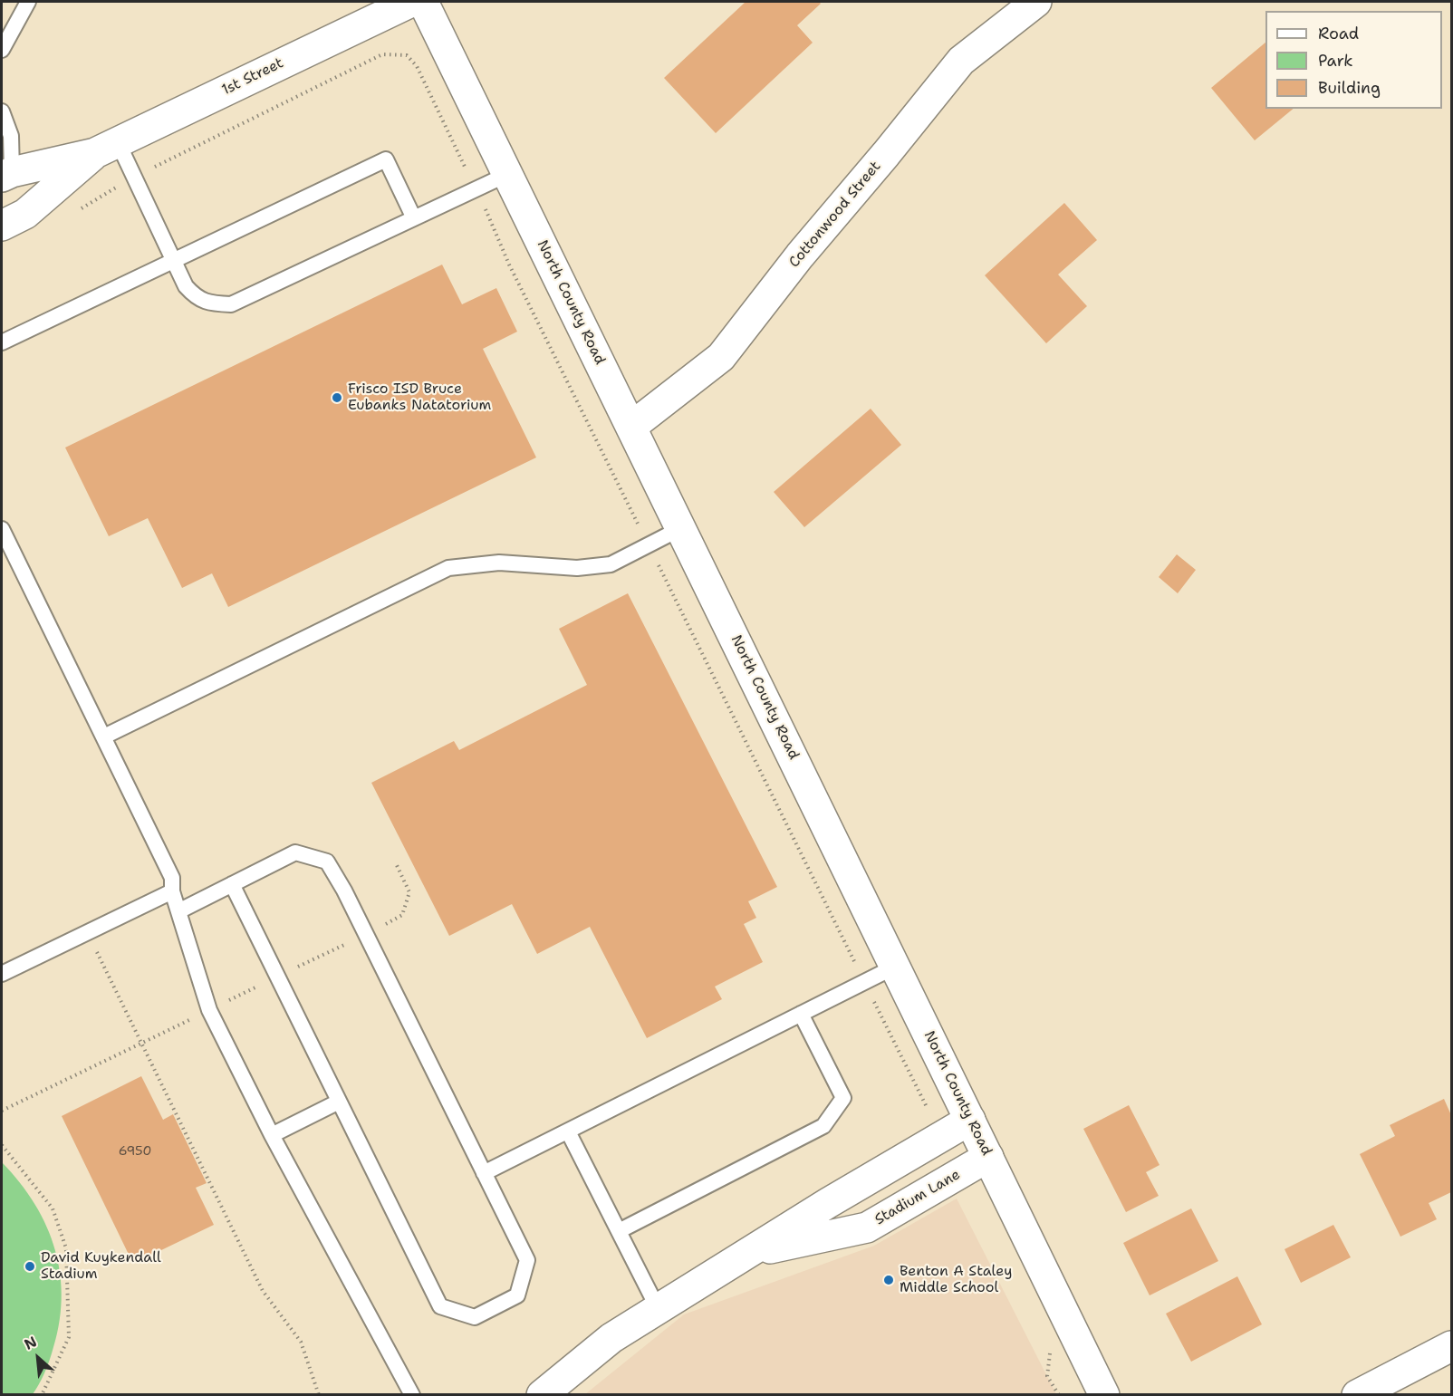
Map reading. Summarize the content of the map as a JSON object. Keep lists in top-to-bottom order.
{
  "streets": {
    "street": [
      "1st Street",
      "Cottonwood Street",
      "North County Road",
      "Stadium Lane"
    ]
  },
  "crossings": [
    ["Cottonwood Street", "North County Road"],
    ["North County Road", "Stadium Lane"]
  ],
  "places": ["Frisco ISD Bruce Eubanks Natatorium", "David Kuykendall Stadium", "Benton A Staley Middle School"],
  "house_numbers": ["6950"],
  "legend": ["Road", "Park", "Building"],
  "north": "top left"
}
